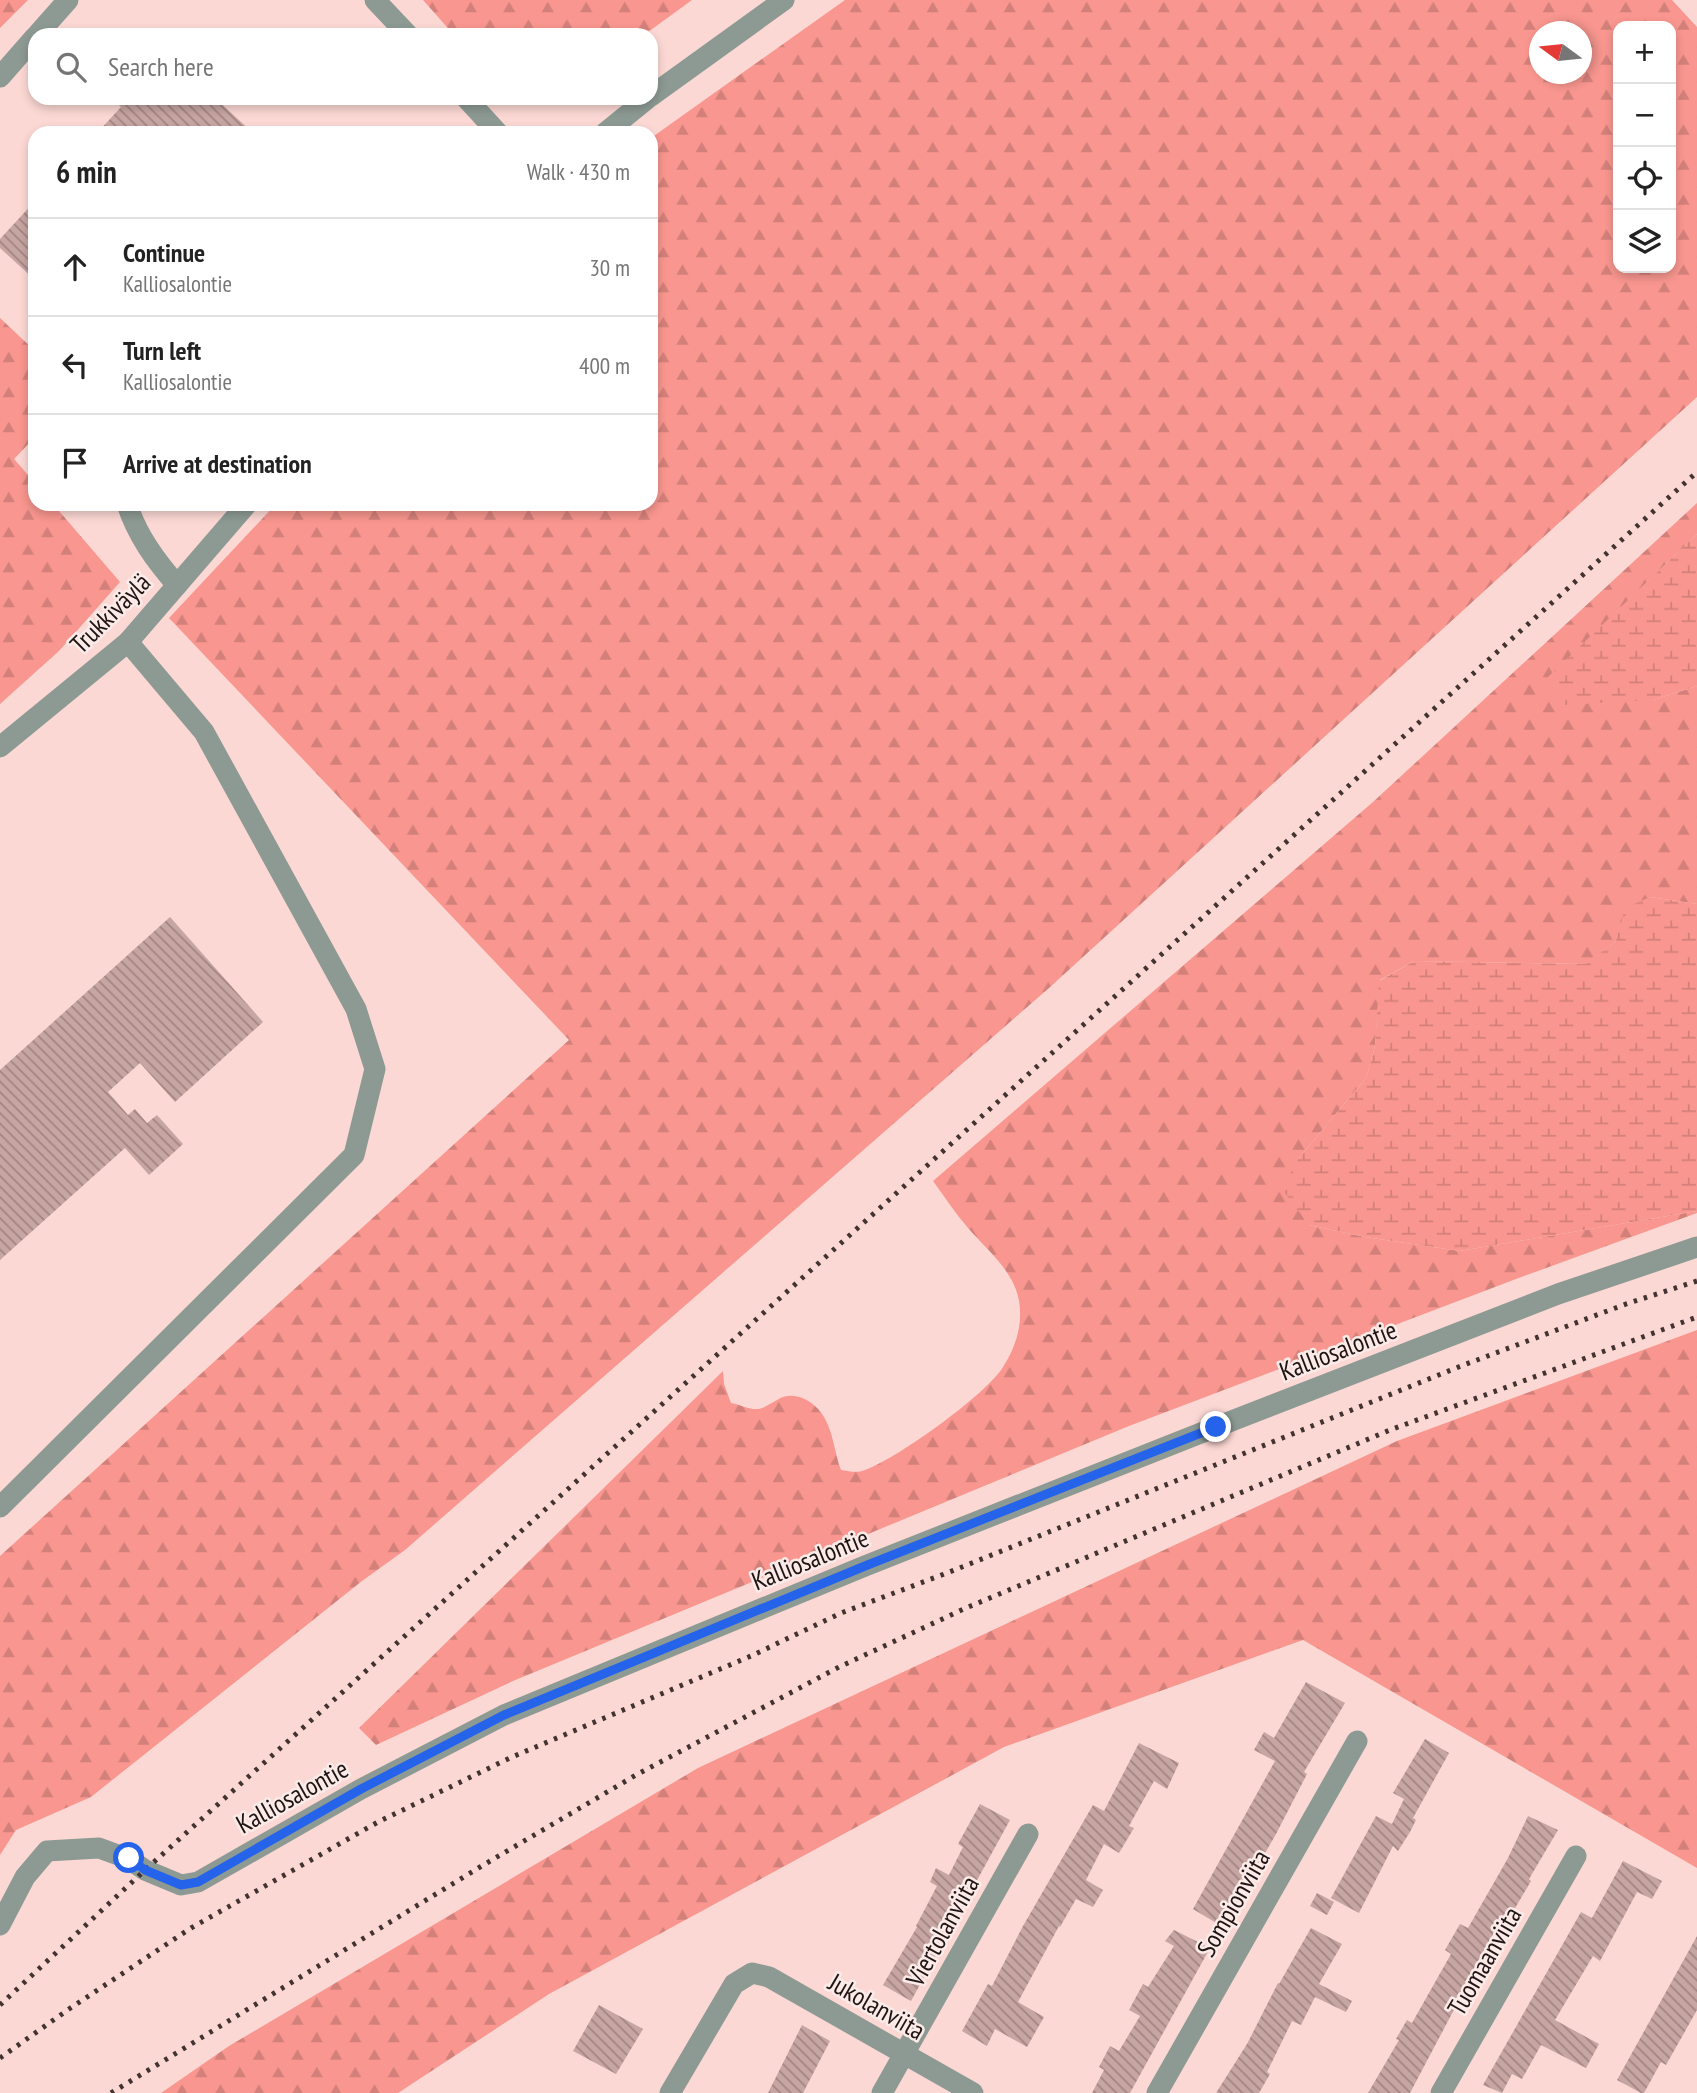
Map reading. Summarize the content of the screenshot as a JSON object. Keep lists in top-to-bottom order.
{
  "streets": {
    "street": [
      "Trukkiväylä",
      "Kalliosalontie",
      "Sompionviita",
      "Viertolanviita",
      "Tuomaanviita",
      "Jukolanviita"
    ]
  },
  "crossings": [
    ["Viertolanviita", "Jukolanviita"]
  ],
  "north": "left",
  "page": {
    "map_buttons": ["+", "−"],
    "search": "Search here",
    "heading": ["6 min", "Walk · 430 m"],
    "list": [
      ["Continue", "Kalliosalontie", "30 m"],
      ["Turn left", "Kalliosalontie", "400 m"],
      "Arrive at destination"
    ]
  }
}
